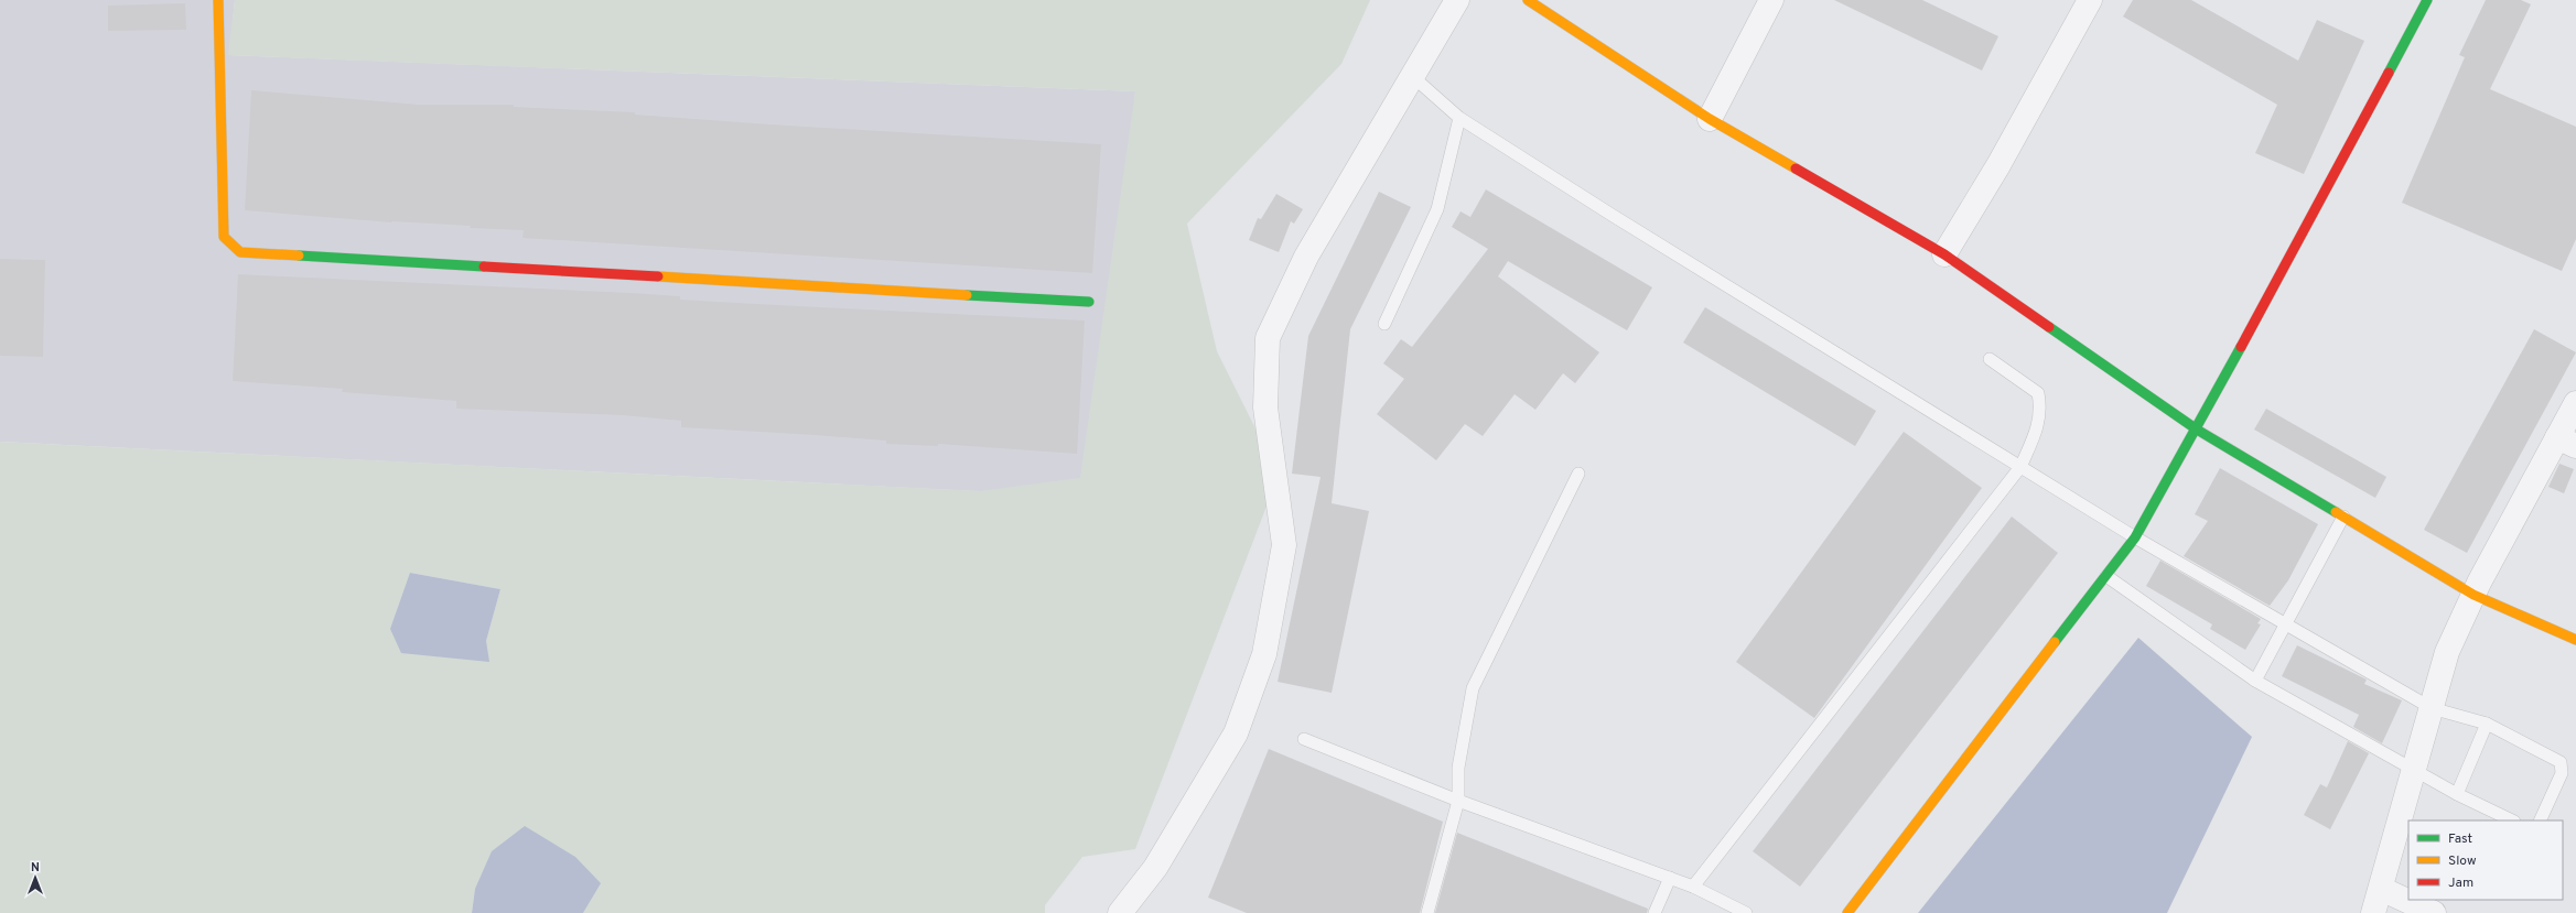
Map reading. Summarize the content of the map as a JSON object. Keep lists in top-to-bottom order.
{
  "legend": ["Fast", "Slow", "Jam"],
  "north": "top"
}
